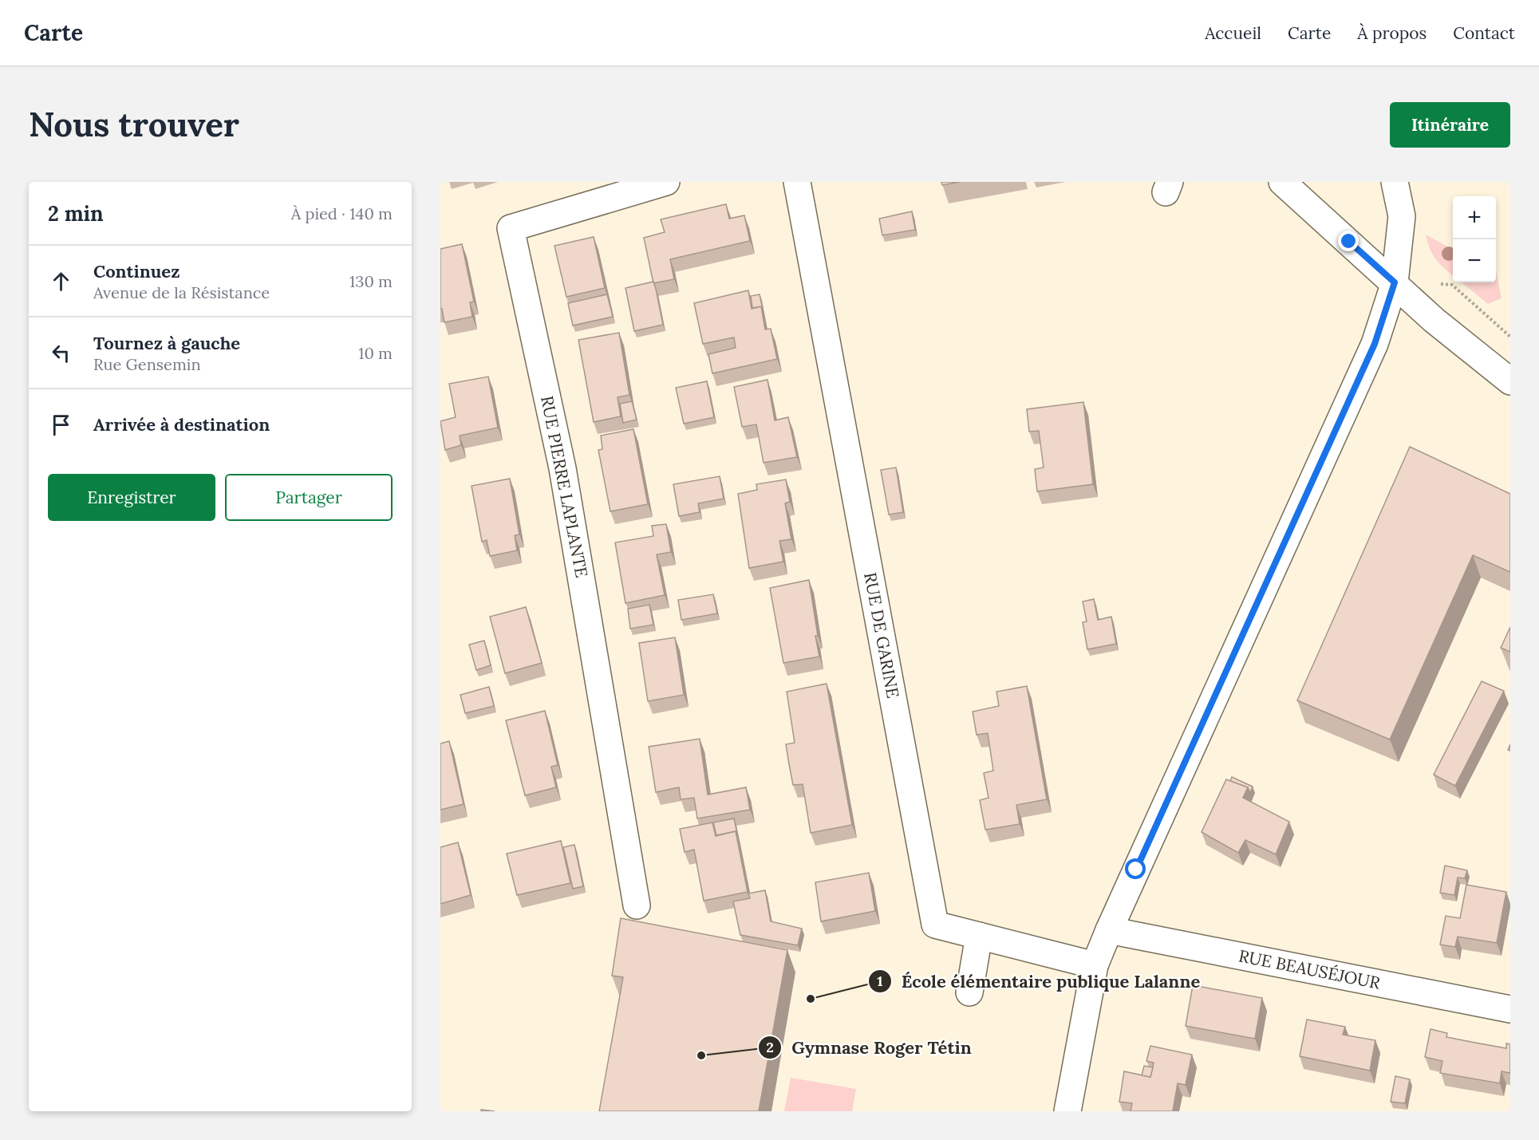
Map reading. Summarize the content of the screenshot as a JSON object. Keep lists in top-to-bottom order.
{
  "streets": {
    "street": ["RUE PIERRE LAPLANTE", "RUE DE GARINE", "RUE BEAUSÉJOUR"]
  },
  "places": ["École élémentaire publique Lalanne", "Gymnase Roger Tétin"],
  "page": {
    "header": "Carte",
    "nav": [
      "Accueil",
      "Carte",
      "À propos",
      "Contact"
    ],
    "buttons": [
      "Itinéraire",
      ["Enregistrer", "Partager"]
    ],
    "title": "Nous trouver",
    "heading": ["2 min", "À pied · 140 m"],
    "map_buttons": ["+", "−"],
    "list": [
      ["Continuez", "Avenue de la Résistance", "130 m"],
      ["Tournez à gauche", "Rue Gensemin", "10 m"],
      "Arrivée à destination"
    ]
  }
}
